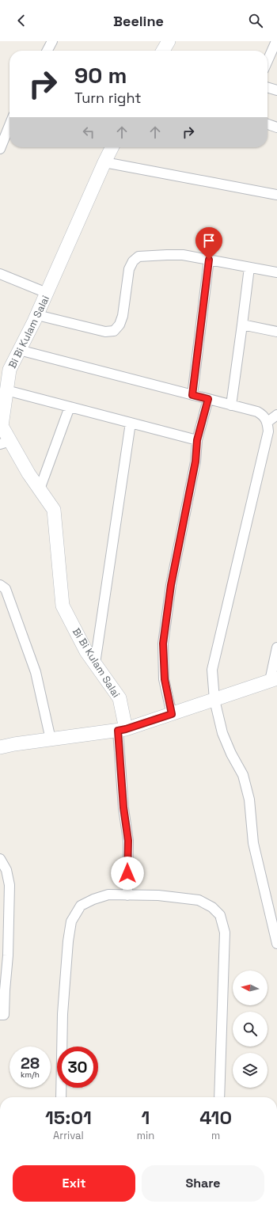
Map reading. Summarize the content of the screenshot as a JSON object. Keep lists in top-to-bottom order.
{
  "streets": {
    "street": ["Bi Bi Kulam Salai"]
  },
  "north": "left",
  "page": {
    "header": "Beeline",
    "turn": ["90 m", "Turn right"],
    "speed": "28 km/h",
    "limit": "30",
    "eta": [
      "15:01",
      "Arrival",
      "1",
      "min",
      "410",
      "m"
    ],
    "buttons": ["Exit", "Share"]
  }
}
